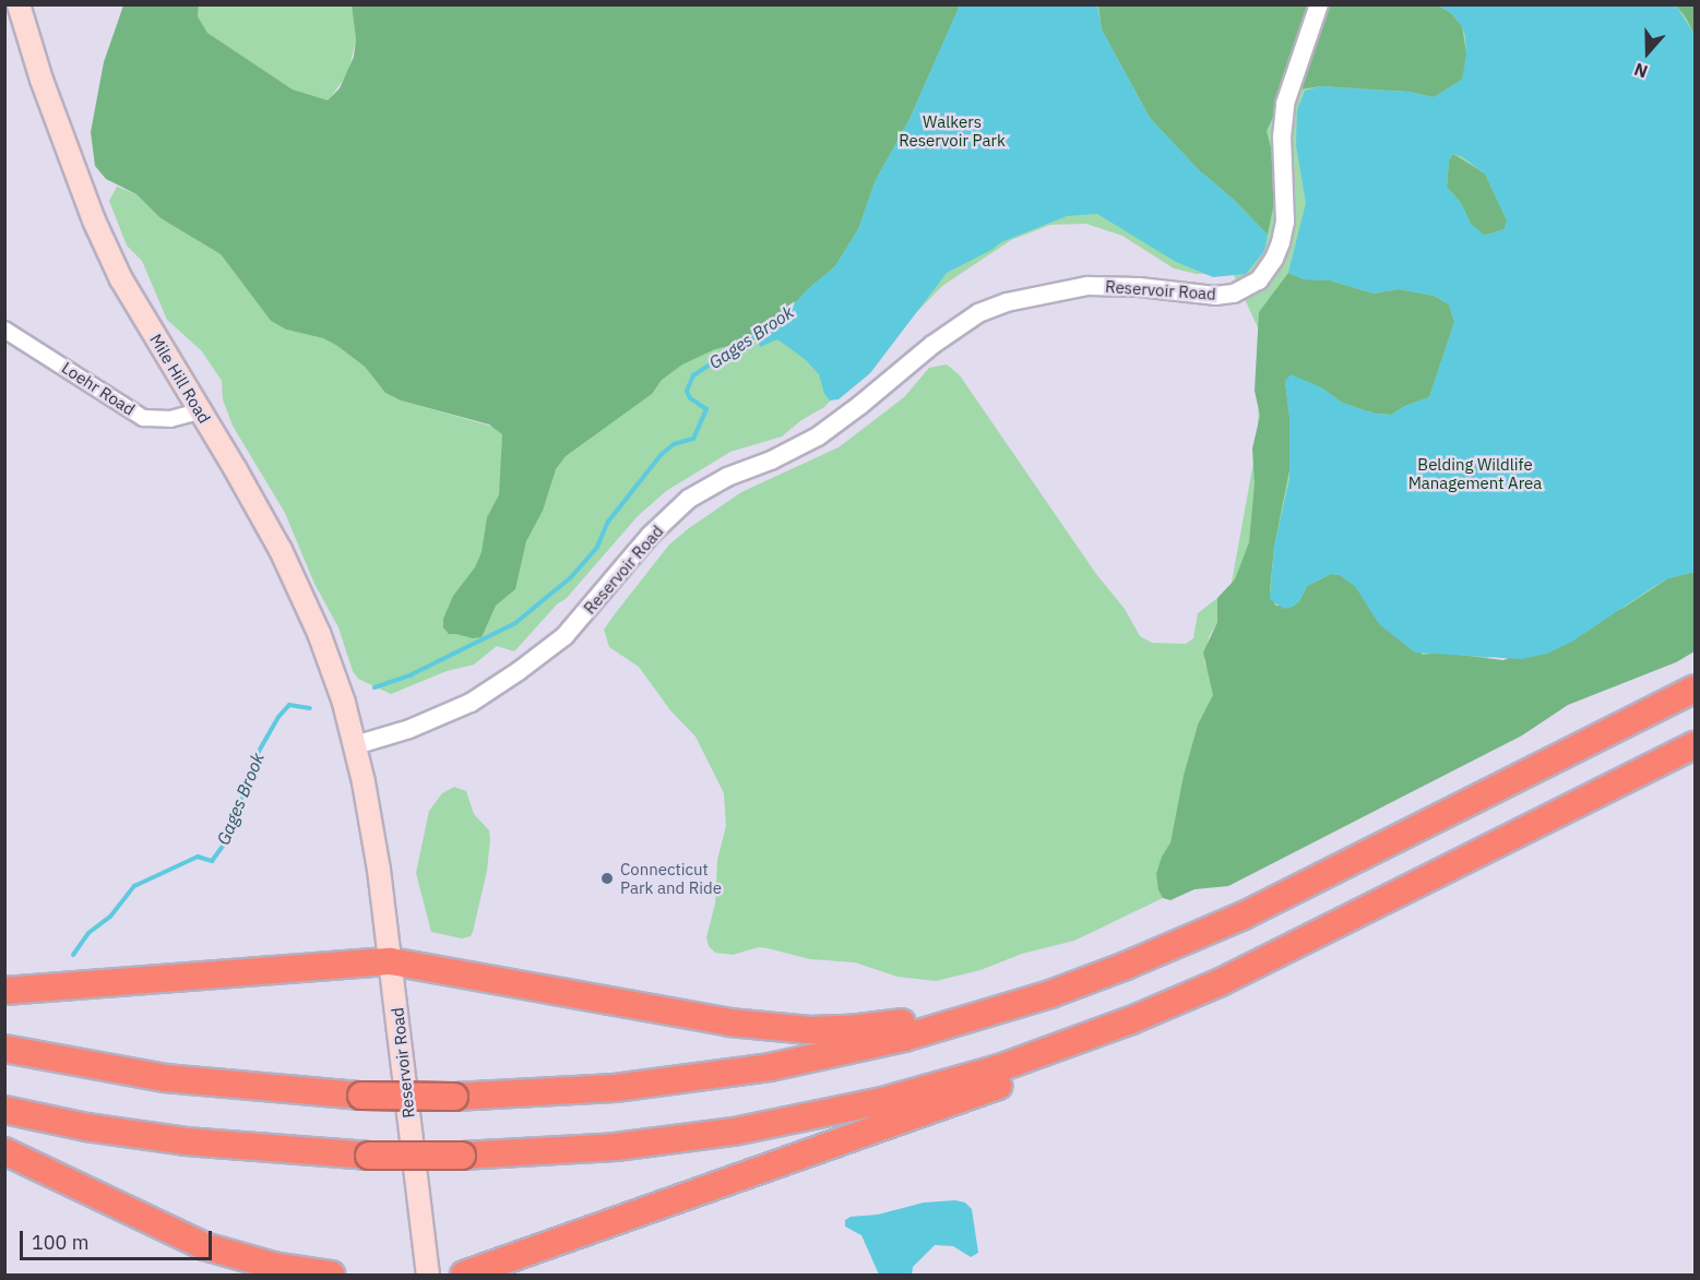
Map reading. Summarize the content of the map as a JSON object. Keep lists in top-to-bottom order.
{
  "streets": {
    "main road": ["Reservoir Road", "Mile Hill Road"],
    "street": ["Loehr Road"]
  },
  "crossings": [
    ["Reservoir Road", "Mile Hill Road"],
    ["Mile Hill Road", "Loehr Road"]
  ],
  "water": ["Gages Brook"],
  "parks": ["Walkers Reservoir Park", "Belding Wildlife Management Area"],
  "places": ["Connecticut Park and Ride"],
  "scale_bar": "100 m",
  "north": "bottom"
}
